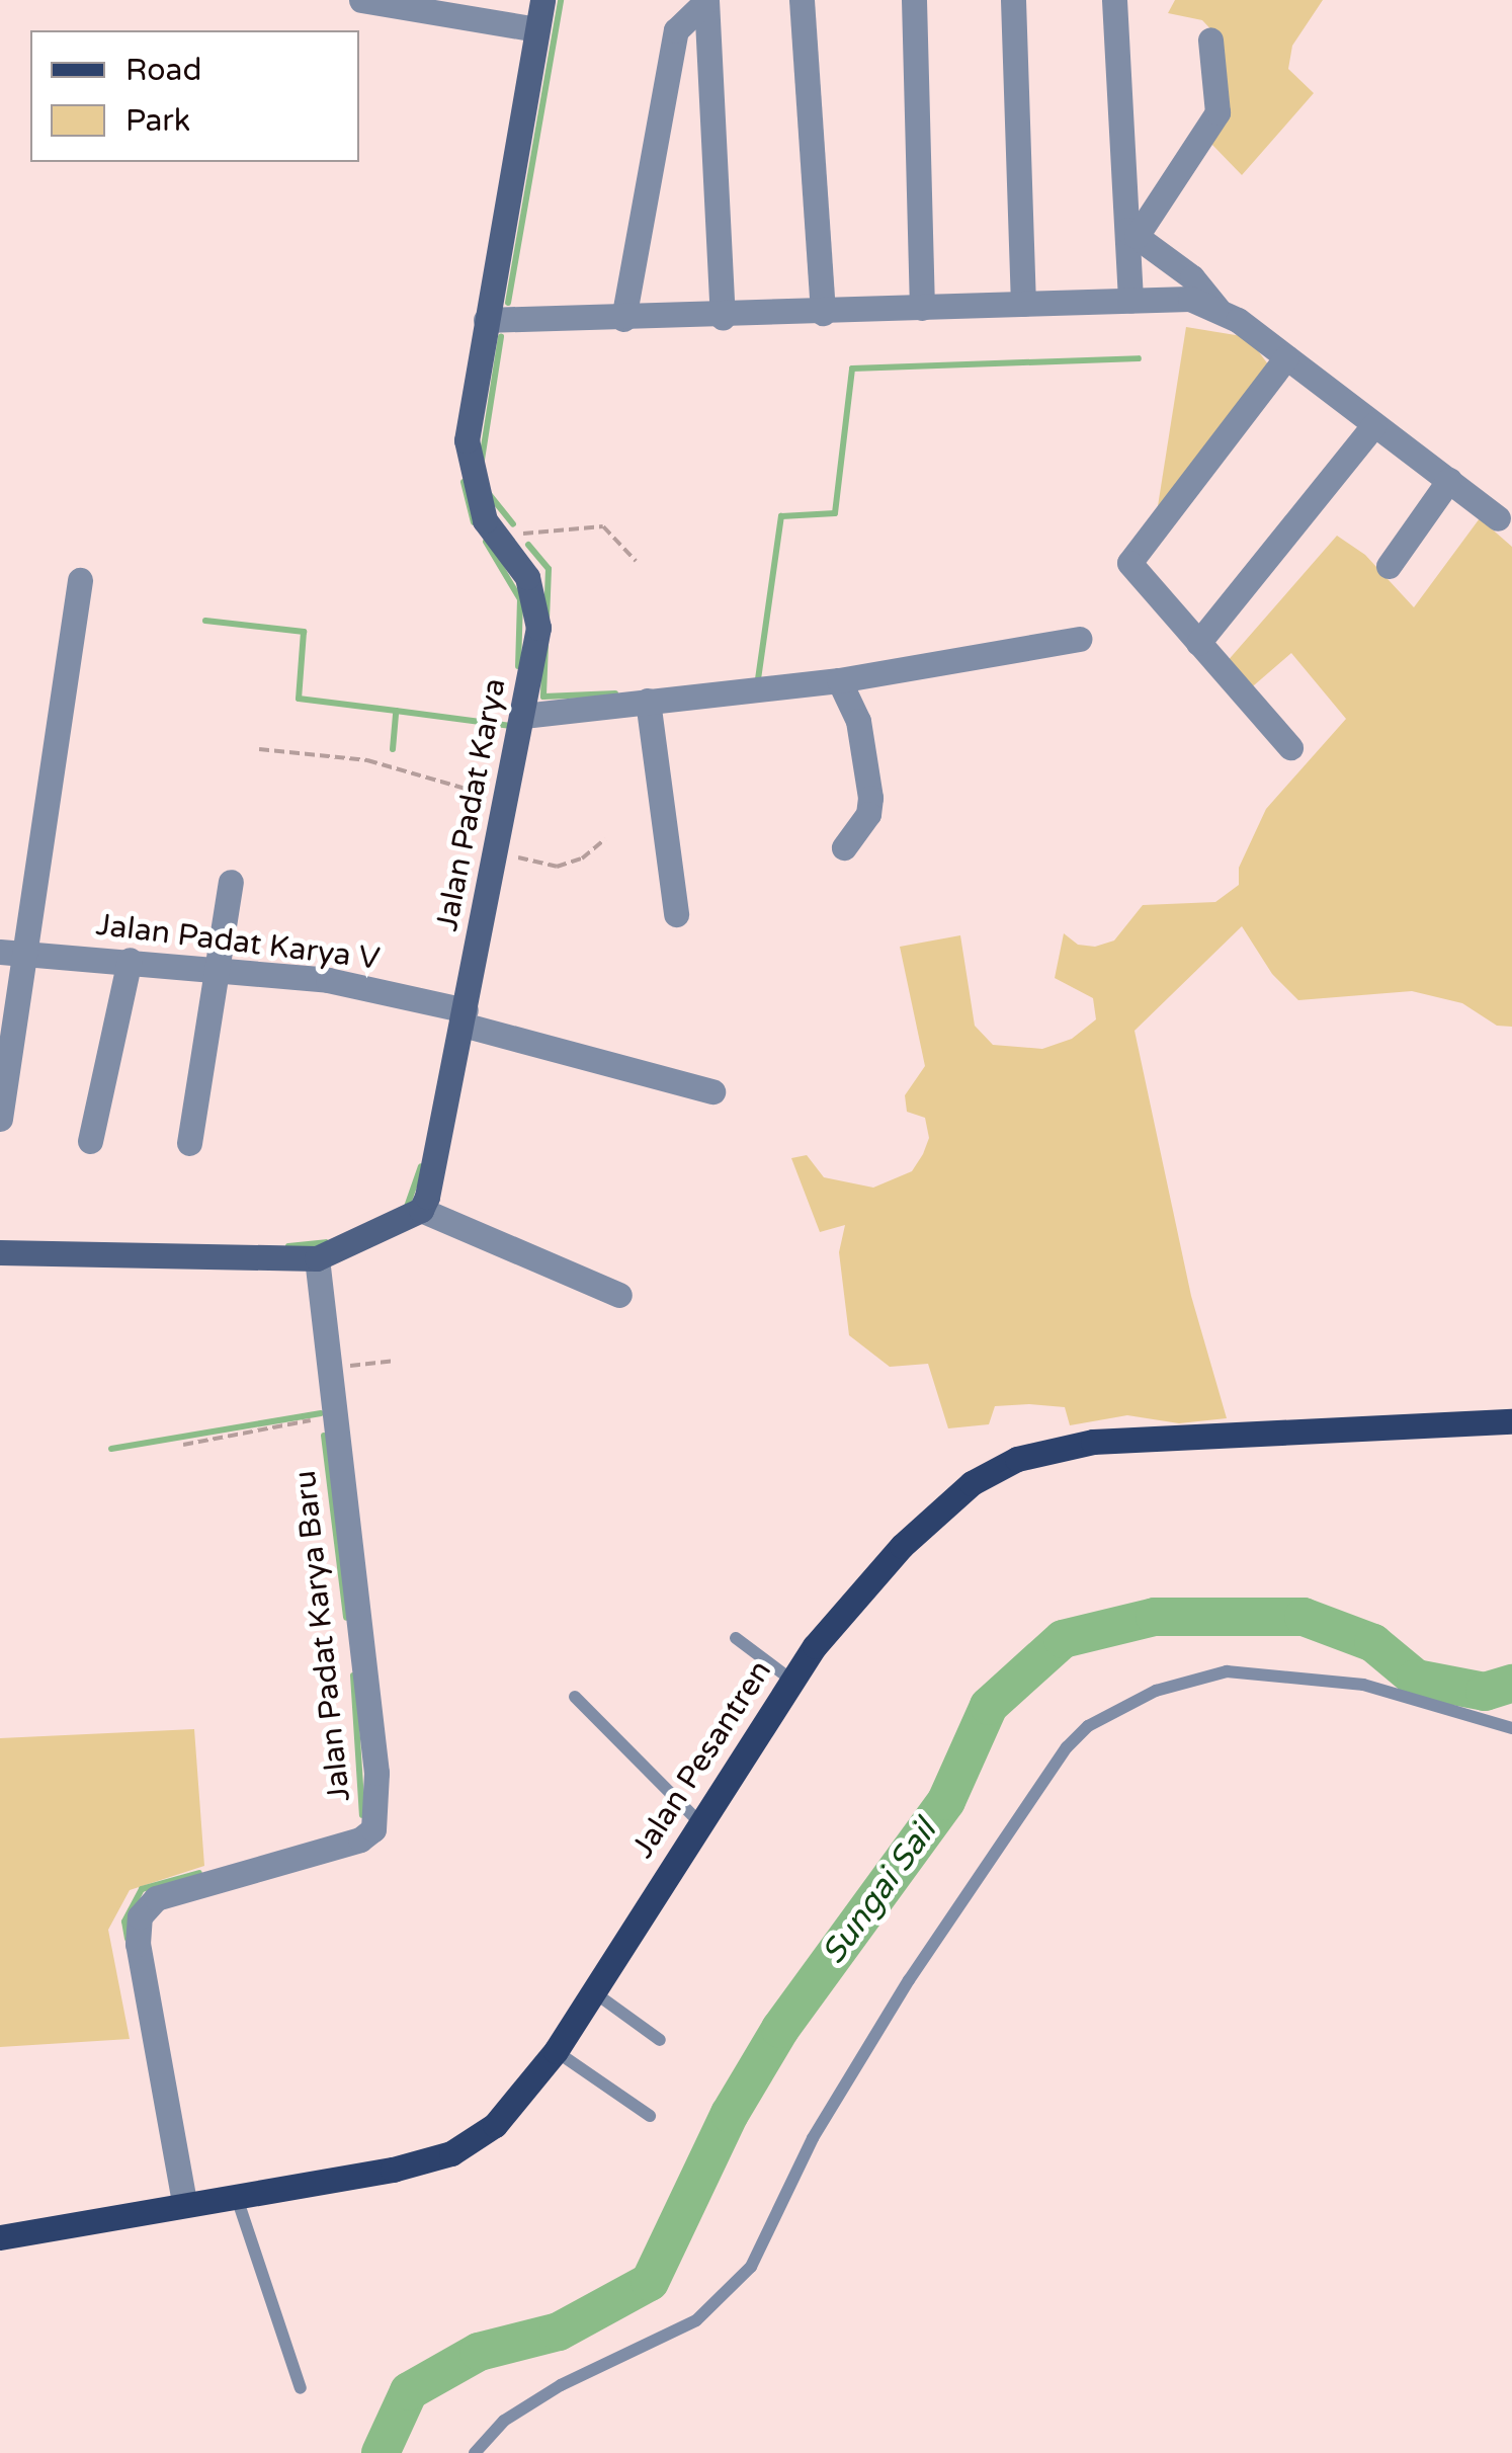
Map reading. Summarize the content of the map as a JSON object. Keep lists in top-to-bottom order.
{
  "streets": {
    "main road": ["Jalan Pesantren"],
    "street": ["Jalan Padat Karya", "Jalan Padat Karya V", "Jalan Padat Karya Baru"]
  },
  "crossings": [
    ["Jalan Padat Karya", "Jalan Padat Karya V"],
    ["Jalan Padat Karya Baru", "Jalan Pesantren"]
  ],
  "water": ["Sungai Sail"],
  "legend": ["Road", "Park"]
}
